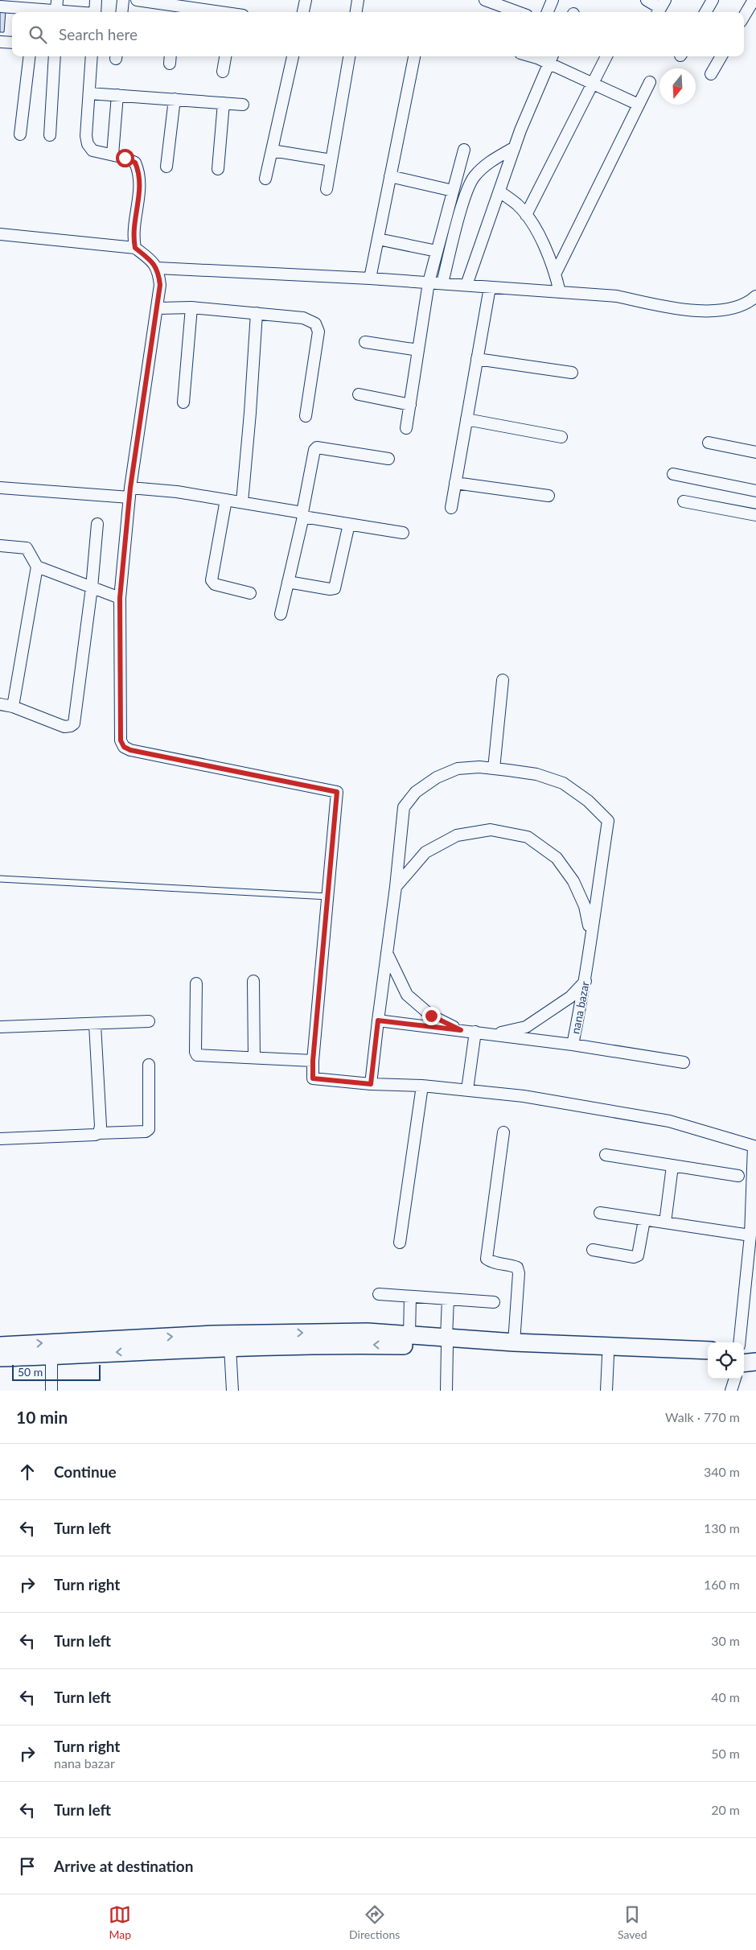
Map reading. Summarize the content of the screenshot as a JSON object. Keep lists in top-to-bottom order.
{
  "streets": {
    "street": ["nana bazar"]
  },
  "scale_bar": "50 m",
  "north": "bottom",
  "page": {
    "search": "Search here",
    "scale": "50 m",
    "heading": ["10 min", "Walk · 770 m"],
    "list": [
      ["Continue", "340 m"],
      ["Turn left", "130 m"],
      ["Turn right", "160 m"],
      ["Turn left", "30 m"],
      ["Turn left", "40 m"],
      ["Turn right", "nana bazar", "50 m"],
      ["Turn left", "20 m"],
      "Arrive at destination"
    ],
    "nav": ["Map", "Directions", "Saved"]
  }
}
